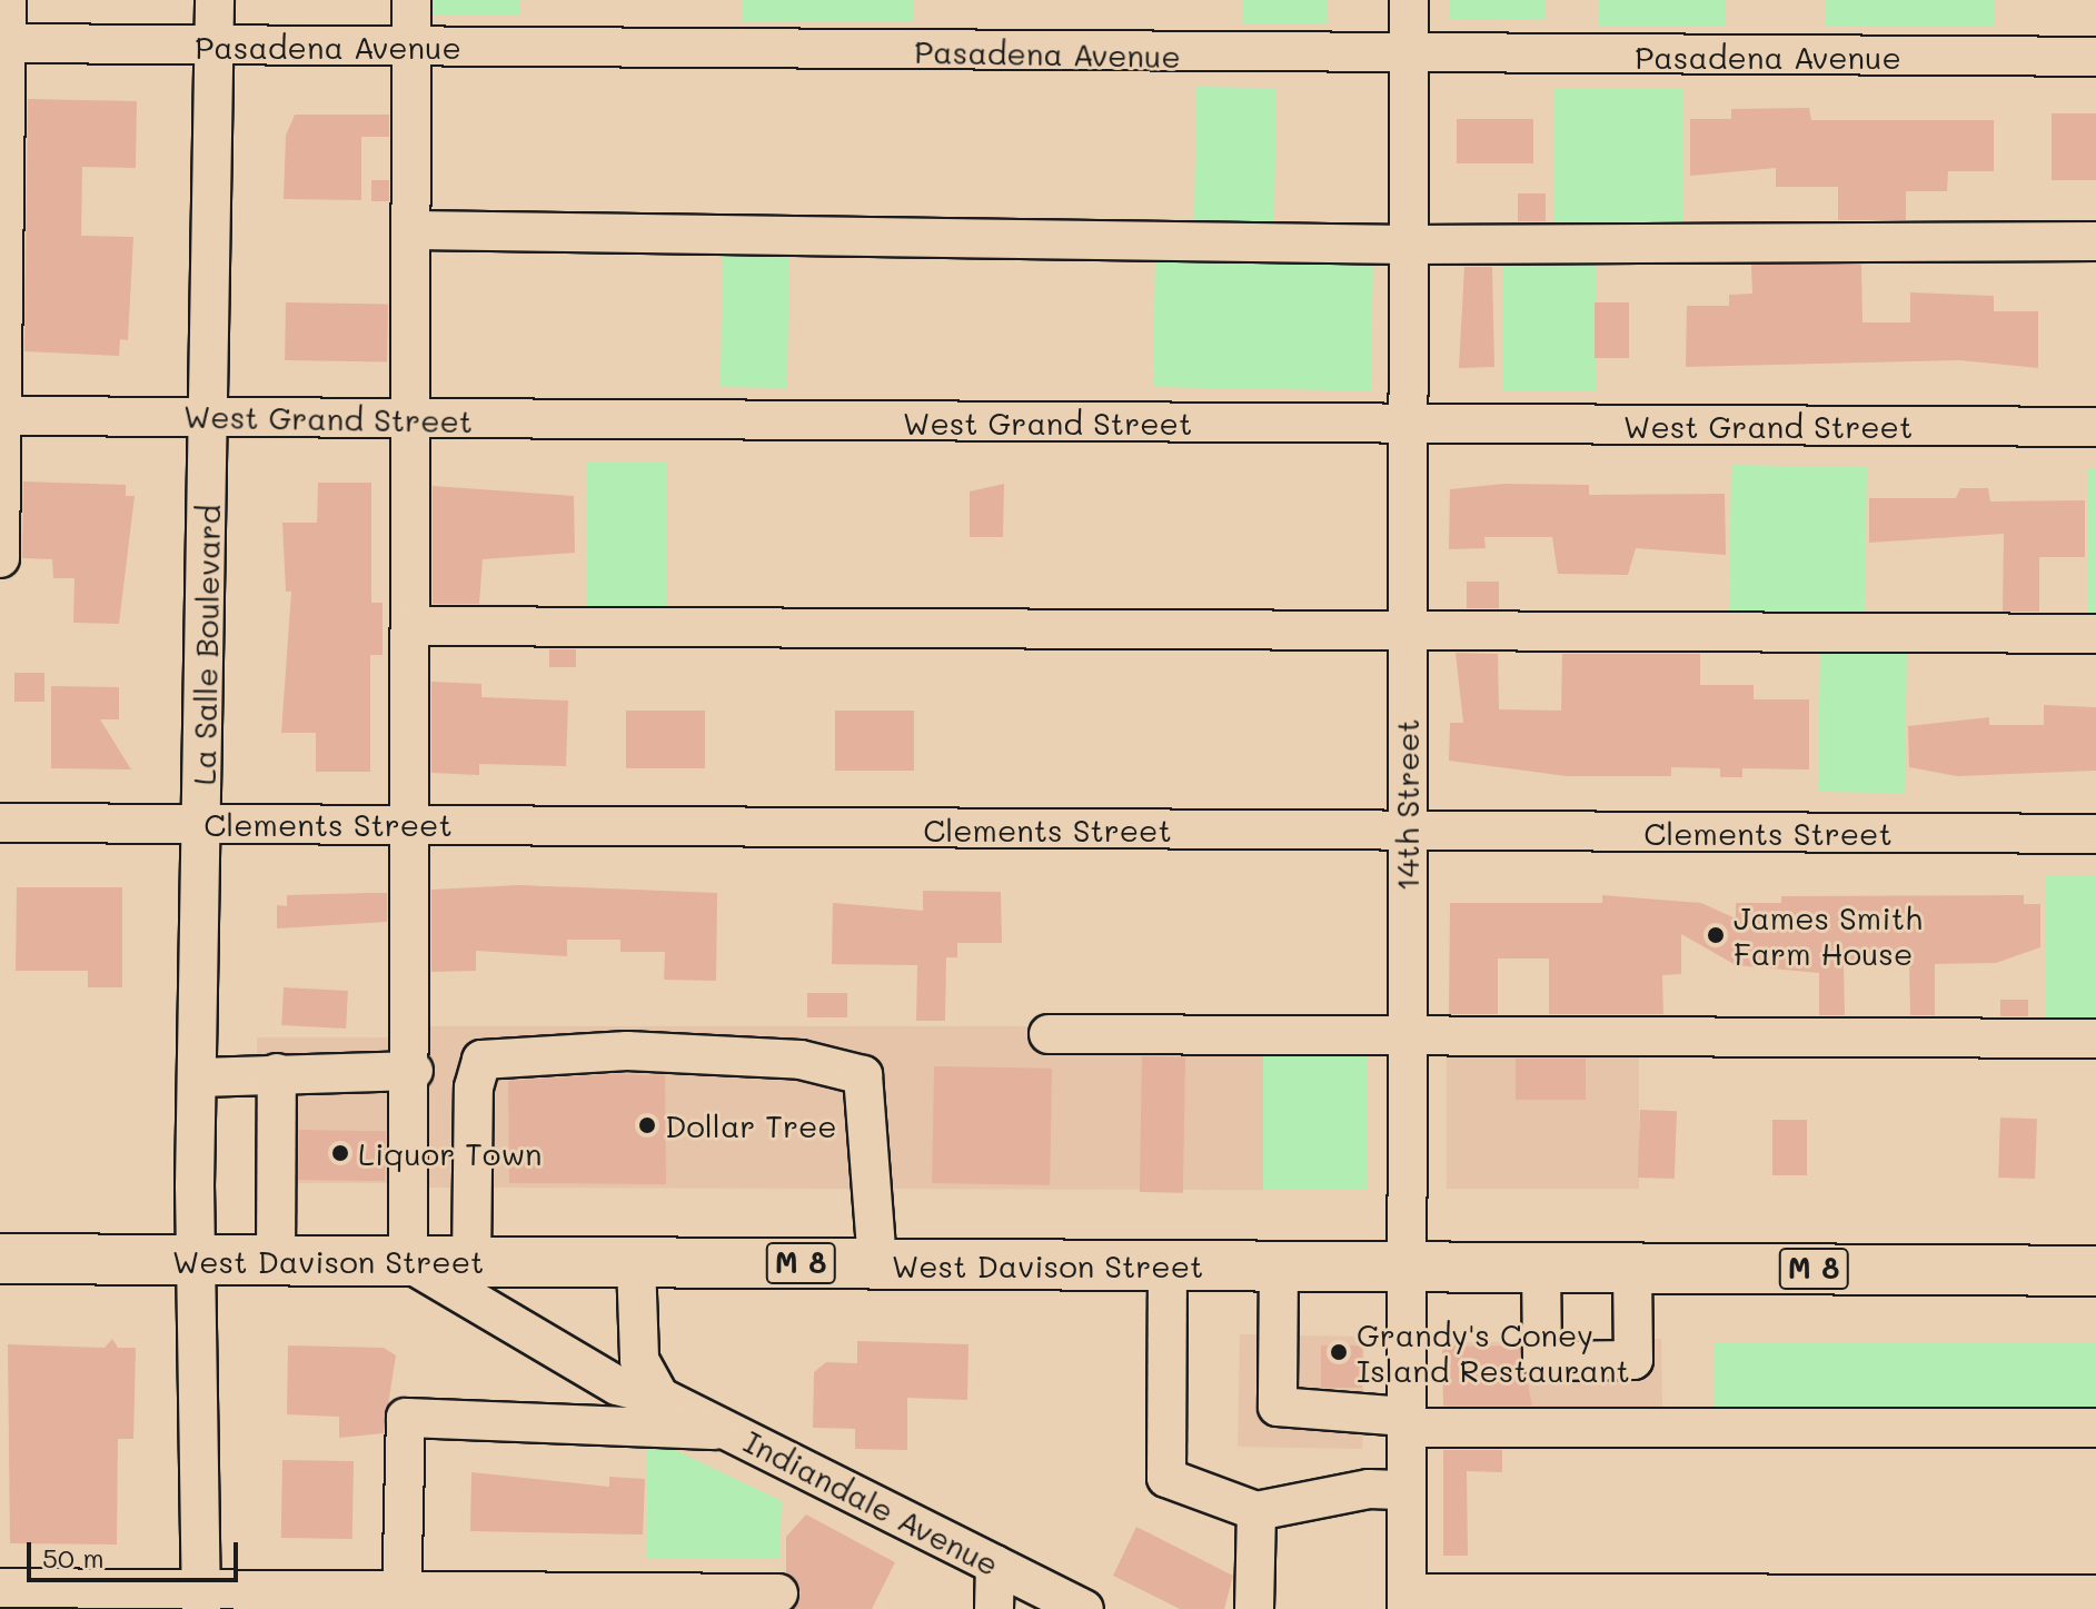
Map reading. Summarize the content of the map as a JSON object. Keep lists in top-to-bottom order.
{
  "streets": {
    "highway": ["West Davison Street", "M 8"],
    "street": [
      "Pasadena Avenue",
      "West Grand Street",
      "La Salle Boulevard",
      "14th Street",
      "Clements Street",
      "Indiandale Avenue"
    ]
  },
  "crossings": [
    ["Pasadena Avenue", "La Salle Boulevard"],
    ["Pasadena Avenue", "14th Street"],
    ["West Grand Street", "La Salle Boulevard"],
    ["West Grand Street", "14th Street"],
    ["La Salle Boulevard", "Clements Street"],
    ["La Salle Boulevard", "West Davison Street"],
    ["14th Street", "Clements Street"],
    ["14th Street", "West Davison Street"],
    ["West Davison Street", "Indiandale Avenue"]
  ],
  "places": [
    "James Smith Farm House",
    "Dollar Tree",
    "Liquor Town",
    "Grandy's Coney Island Restaurant"
  ],
  "scale_bar": "50 m"
}
